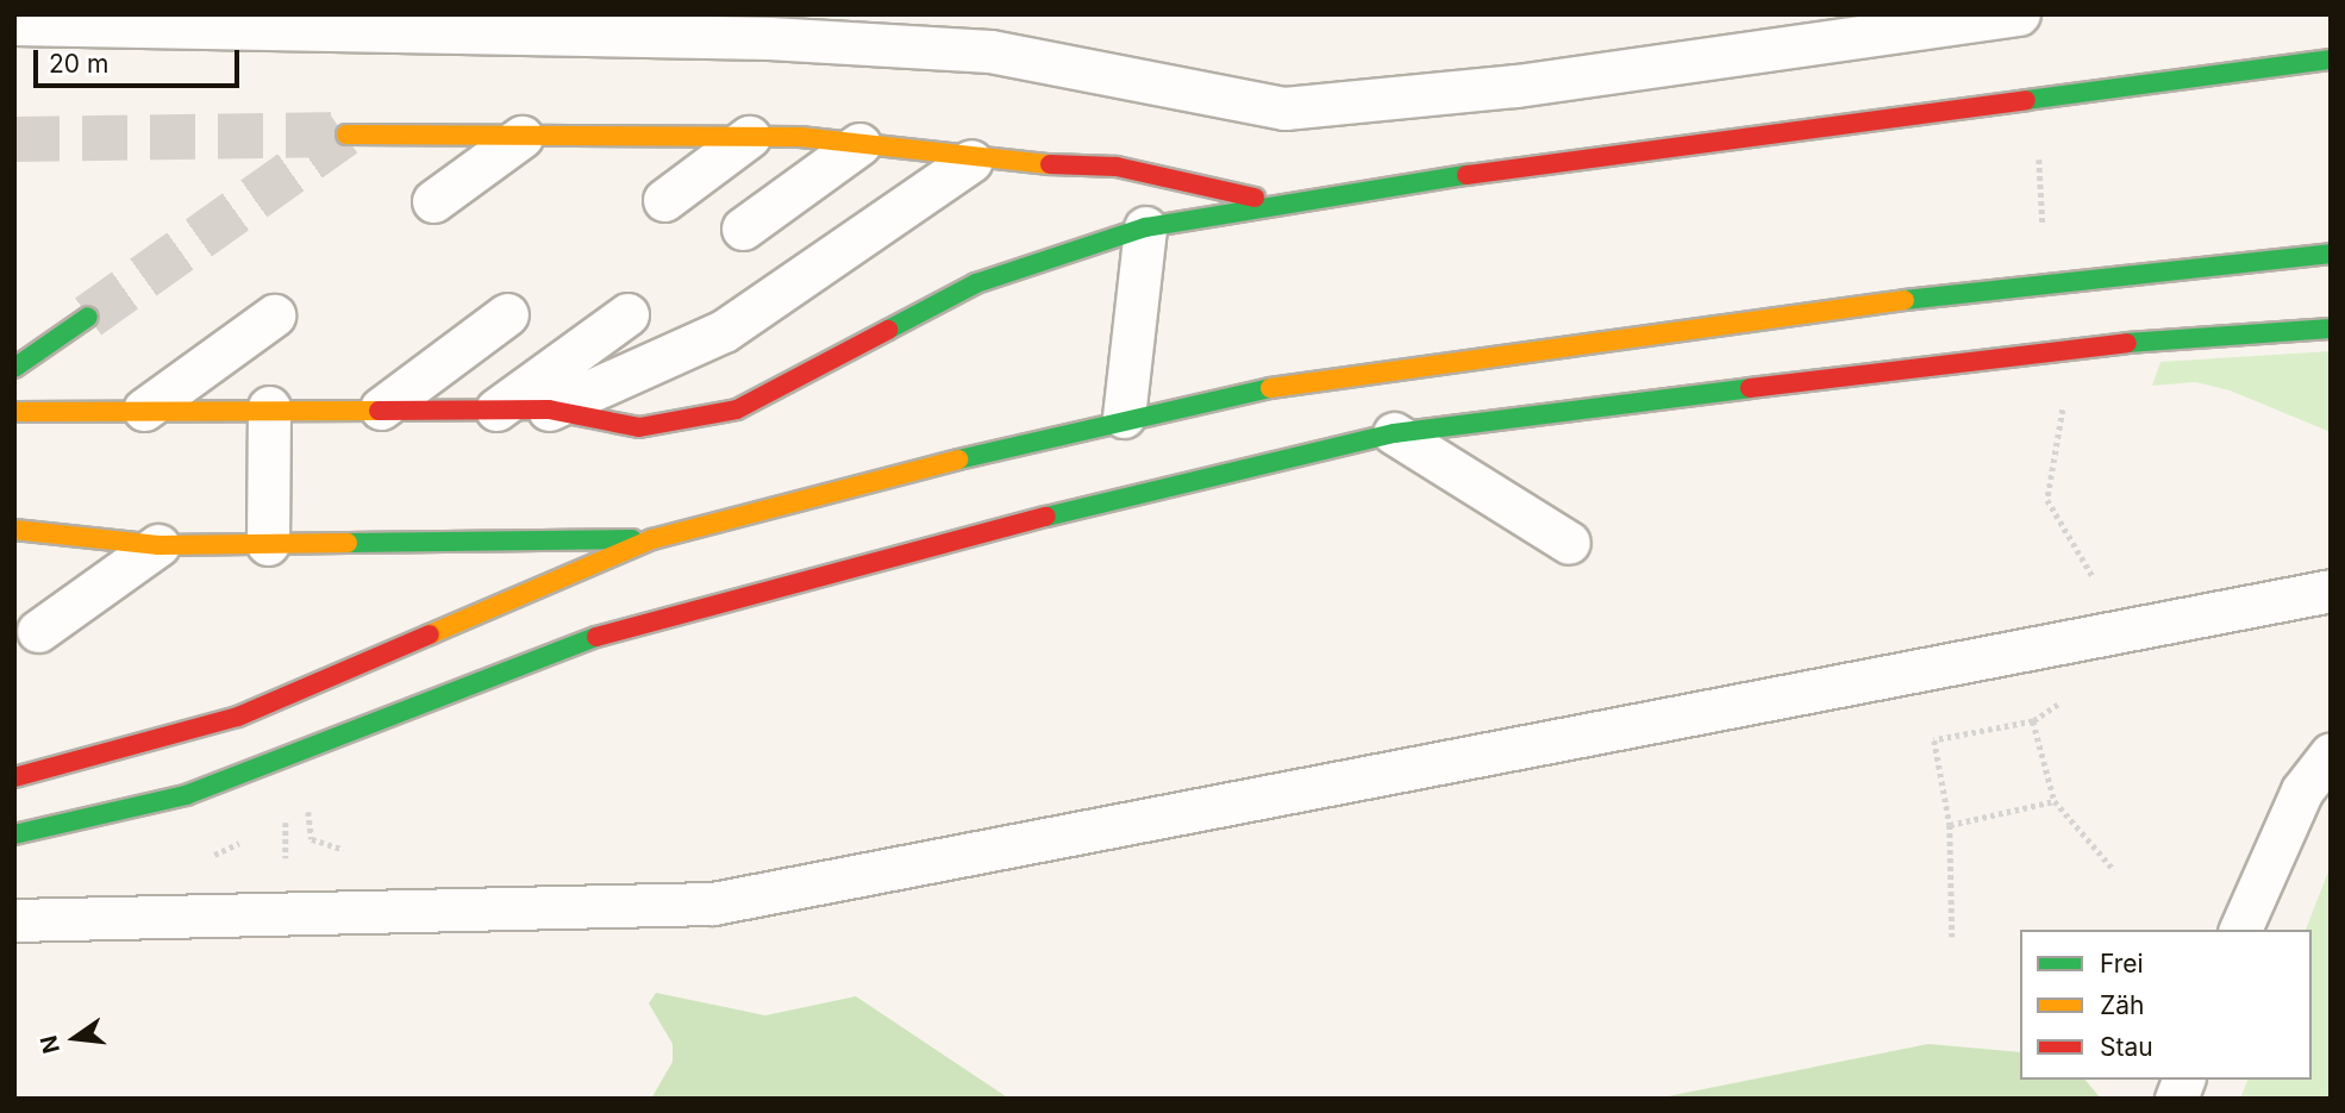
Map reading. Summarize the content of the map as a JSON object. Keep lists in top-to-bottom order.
{
  "legend": ["Frei", "Zäh", "Stau"],
  "scale_bar": "20 m",
  "north": "left"
}
